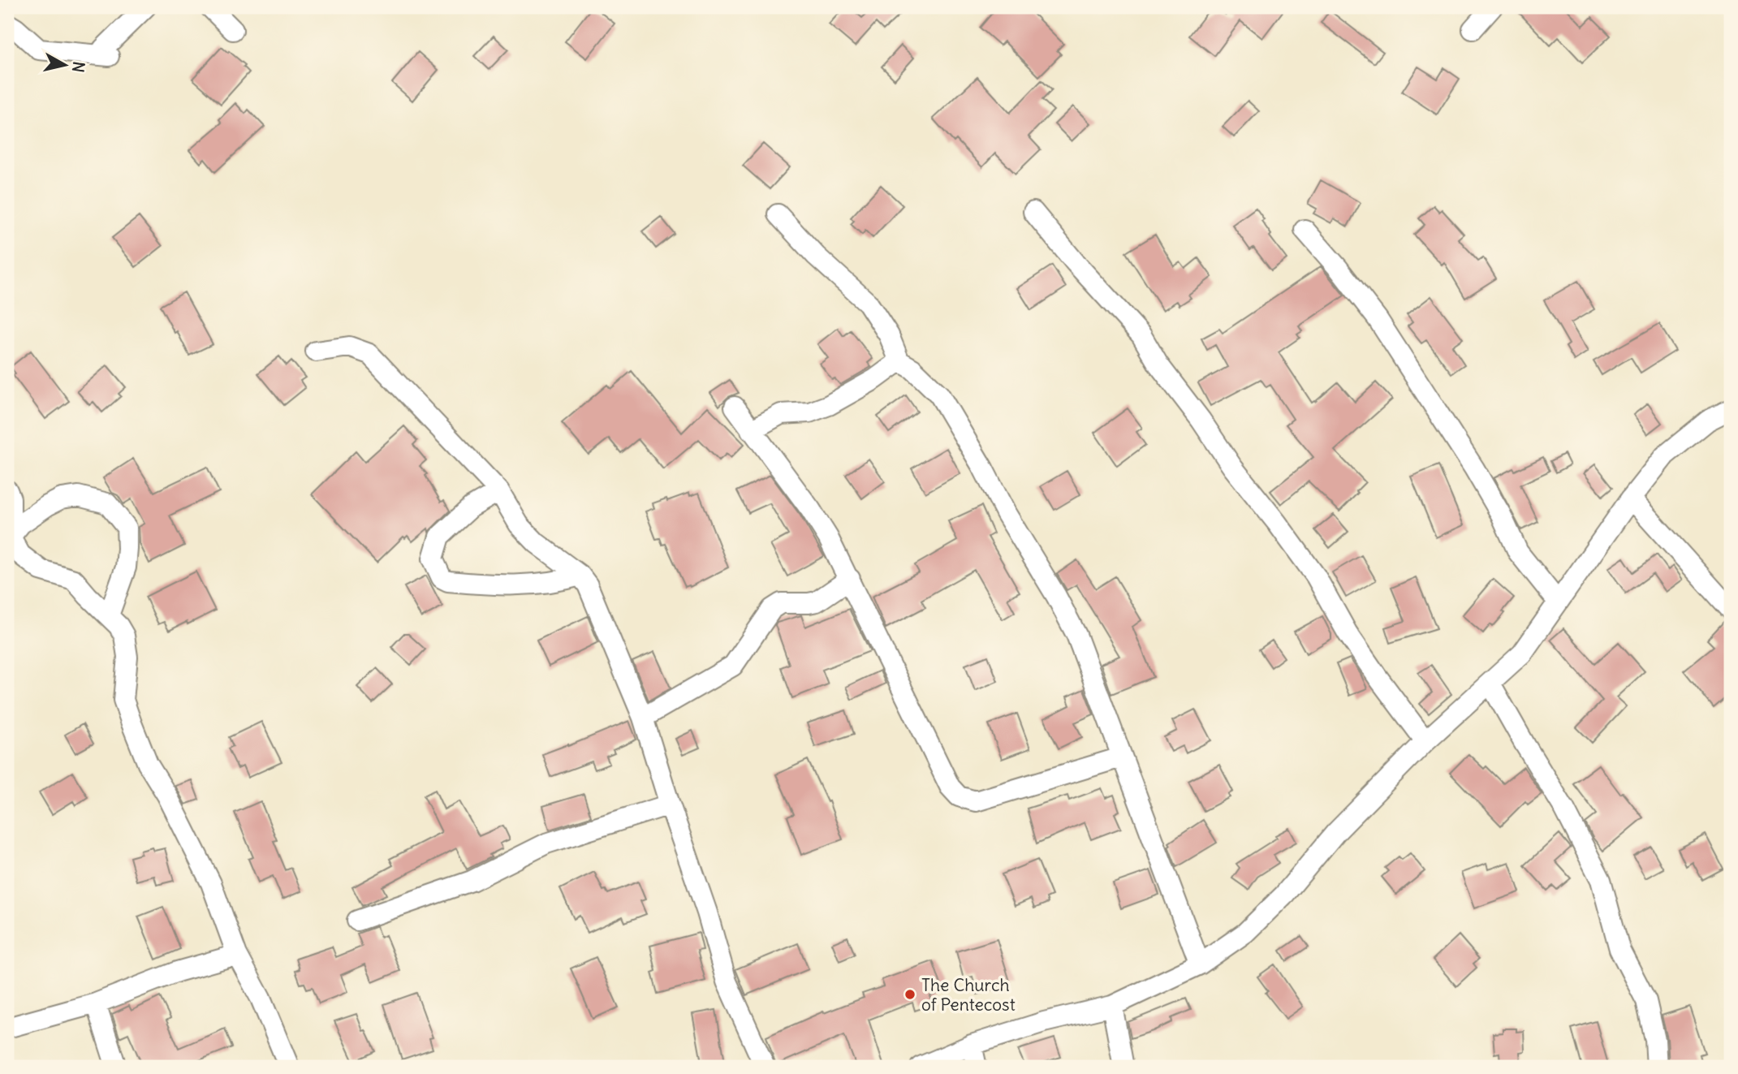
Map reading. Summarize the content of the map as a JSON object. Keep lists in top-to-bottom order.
{
  "places": ["The Church of Pentecost"],
  "north": "right"
}
